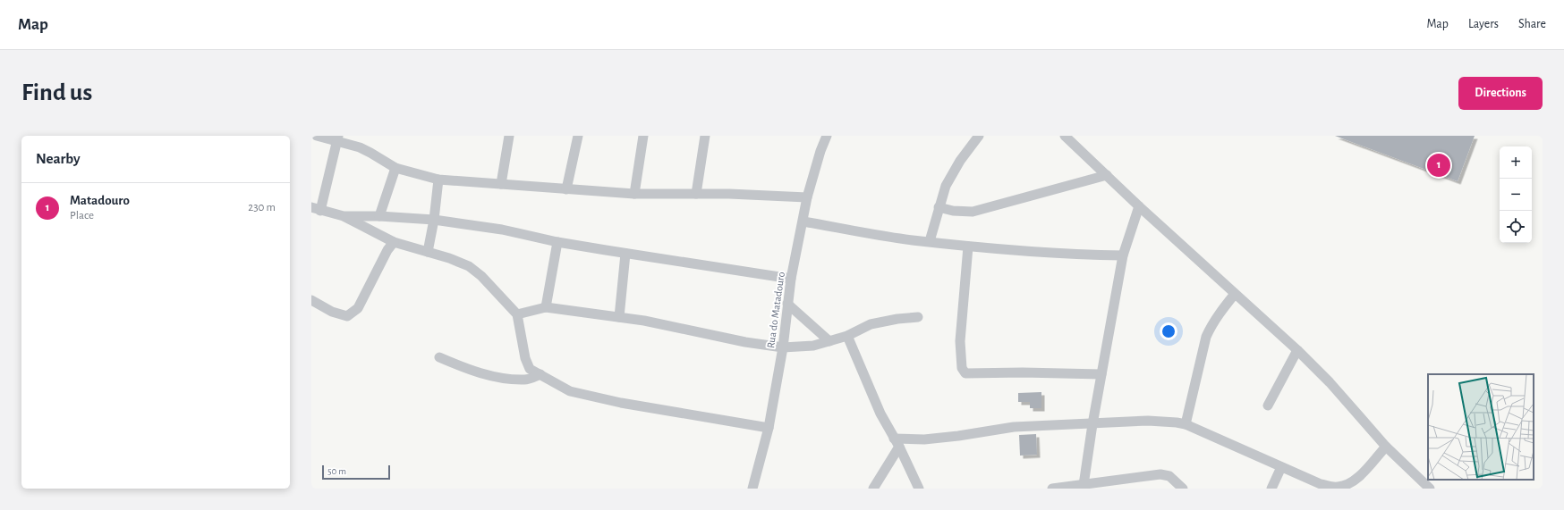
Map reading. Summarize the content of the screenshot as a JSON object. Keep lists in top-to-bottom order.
{
  "streets": {
    "street": ["Rua do Matadouro"]
  },
  "scale_bar": "50 m",
  "page": {
    "header": "Map",
    "nav": ["Map", "Layers", "Share"],
    "buttons": "Directions",
    "title": "Find us",
    "heading": "Nearby",
    "map_buttons": ["+", "−"],
    "pins": "1",
    "list": [
      {
        "mark": "1",
        "name": "Matadouro",
        "note": "Place",
        "value": "230 m"
      }
    ],
    "scale": "50 m"
  }
}
